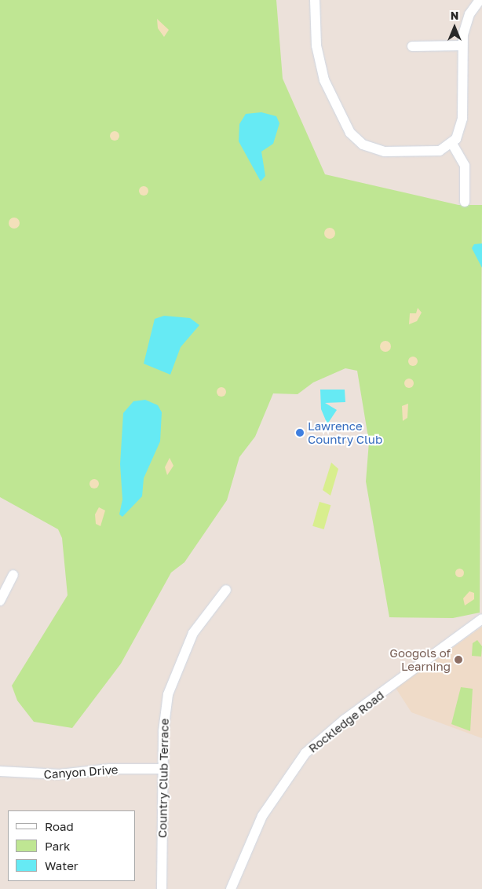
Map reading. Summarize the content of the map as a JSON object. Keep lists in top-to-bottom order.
{
  "streets": {
    "street": ["Rockledge Road", "Canyon Drive", "Country Club Terrace"]
  },
  "crossings": [
    ["Canyon Drive", "Country Club Terrace"]
  ],
  "places": ["Lawrence Country Club", "Googols of Learning"],
  "legend": ["Road", "Park", "Water"],
  "north": "top"
}
